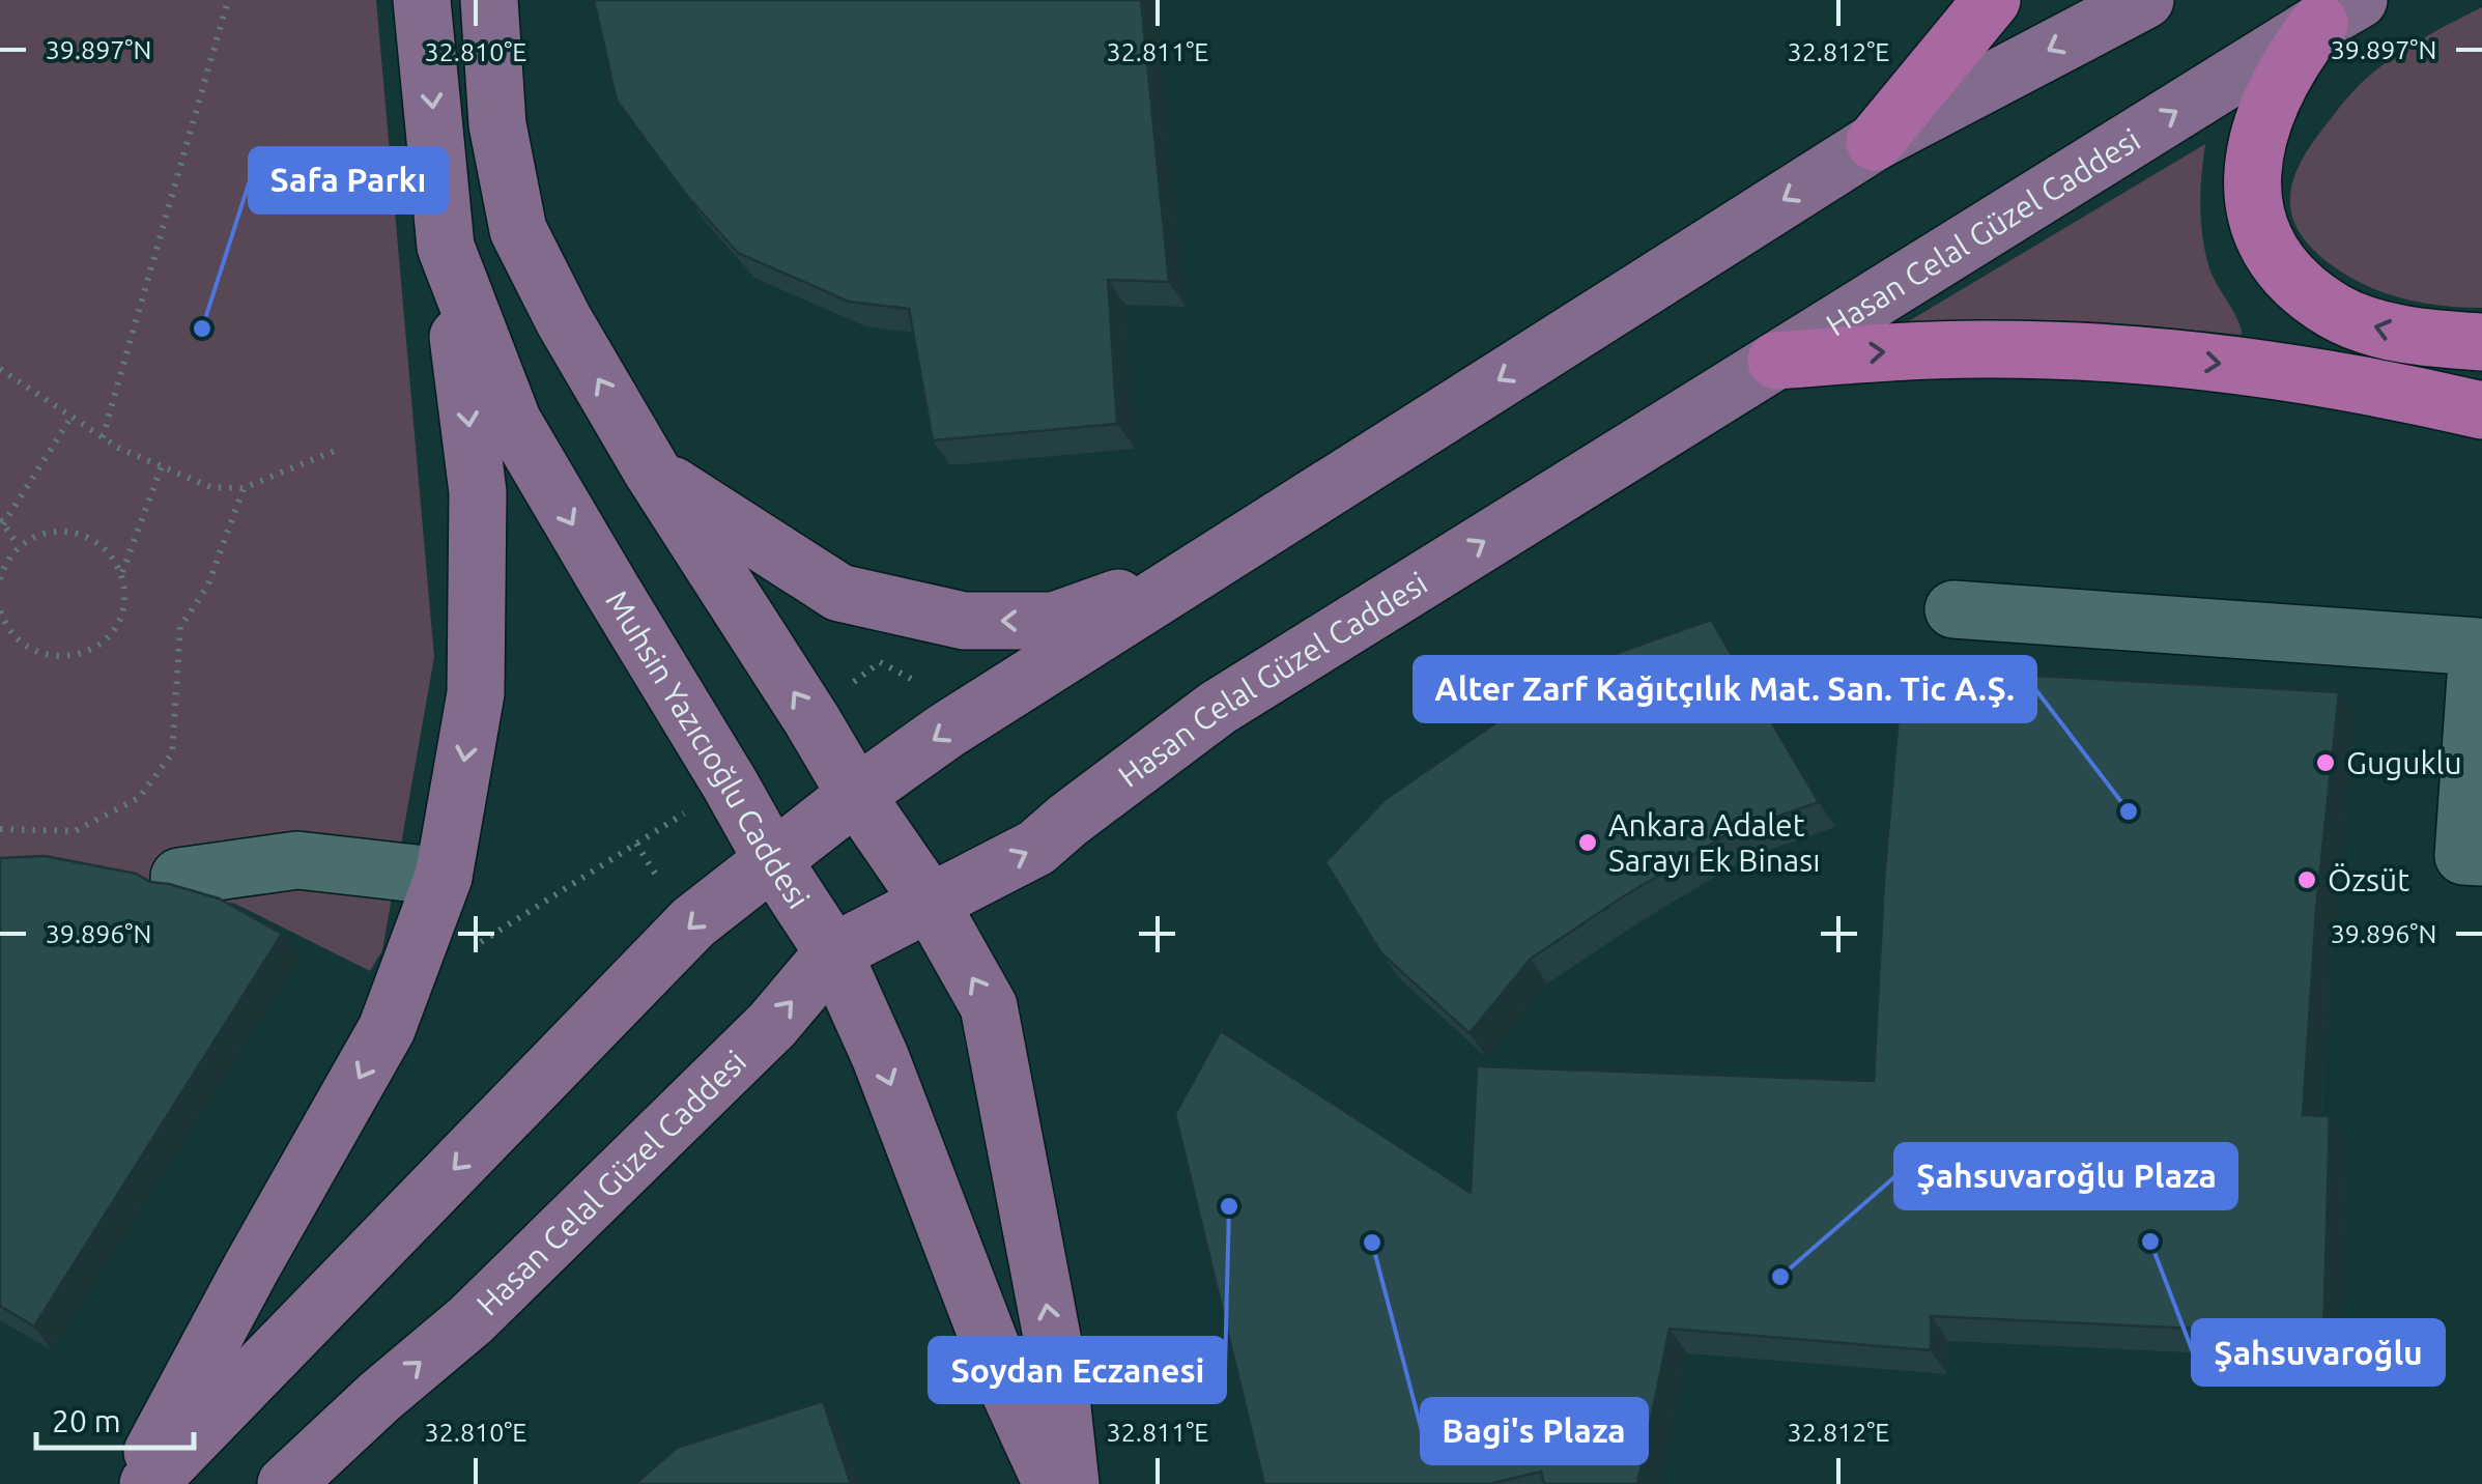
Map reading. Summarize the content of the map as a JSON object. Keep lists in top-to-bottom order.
{
  "streets": {
    "main road": ["Hasan Celal Güzel Caddesi", "Muhsin Yazıcıoğlu Caddesi"]
  },
  "crossings": [
    ["Hasan Celal Güzel Caddesi", "Muhsin Yazıcıoğlu Caddesi"]
  ],
  "places": [
    "Safa Parkı",
    "Guguklu",
    "Alter Zarf Kağıtçılık Mat. San. Tic A.Ş.",
    "Ankara Adalet Sarayı Ek Binası",
    "Özsüt",
    "Soydan Eczanesi",
    "Şahsuvaroğlu",
    "Bagi's Plaza",
    "Şahsuvaroğlu Plaza"
  ],
  "scale_bar": "20 m",
  "coordinates": [
    "39.897°N",
    "32.810°E",
    "32.811°E",
    "32.812°E",
    "39.896°N"
  ]
}
